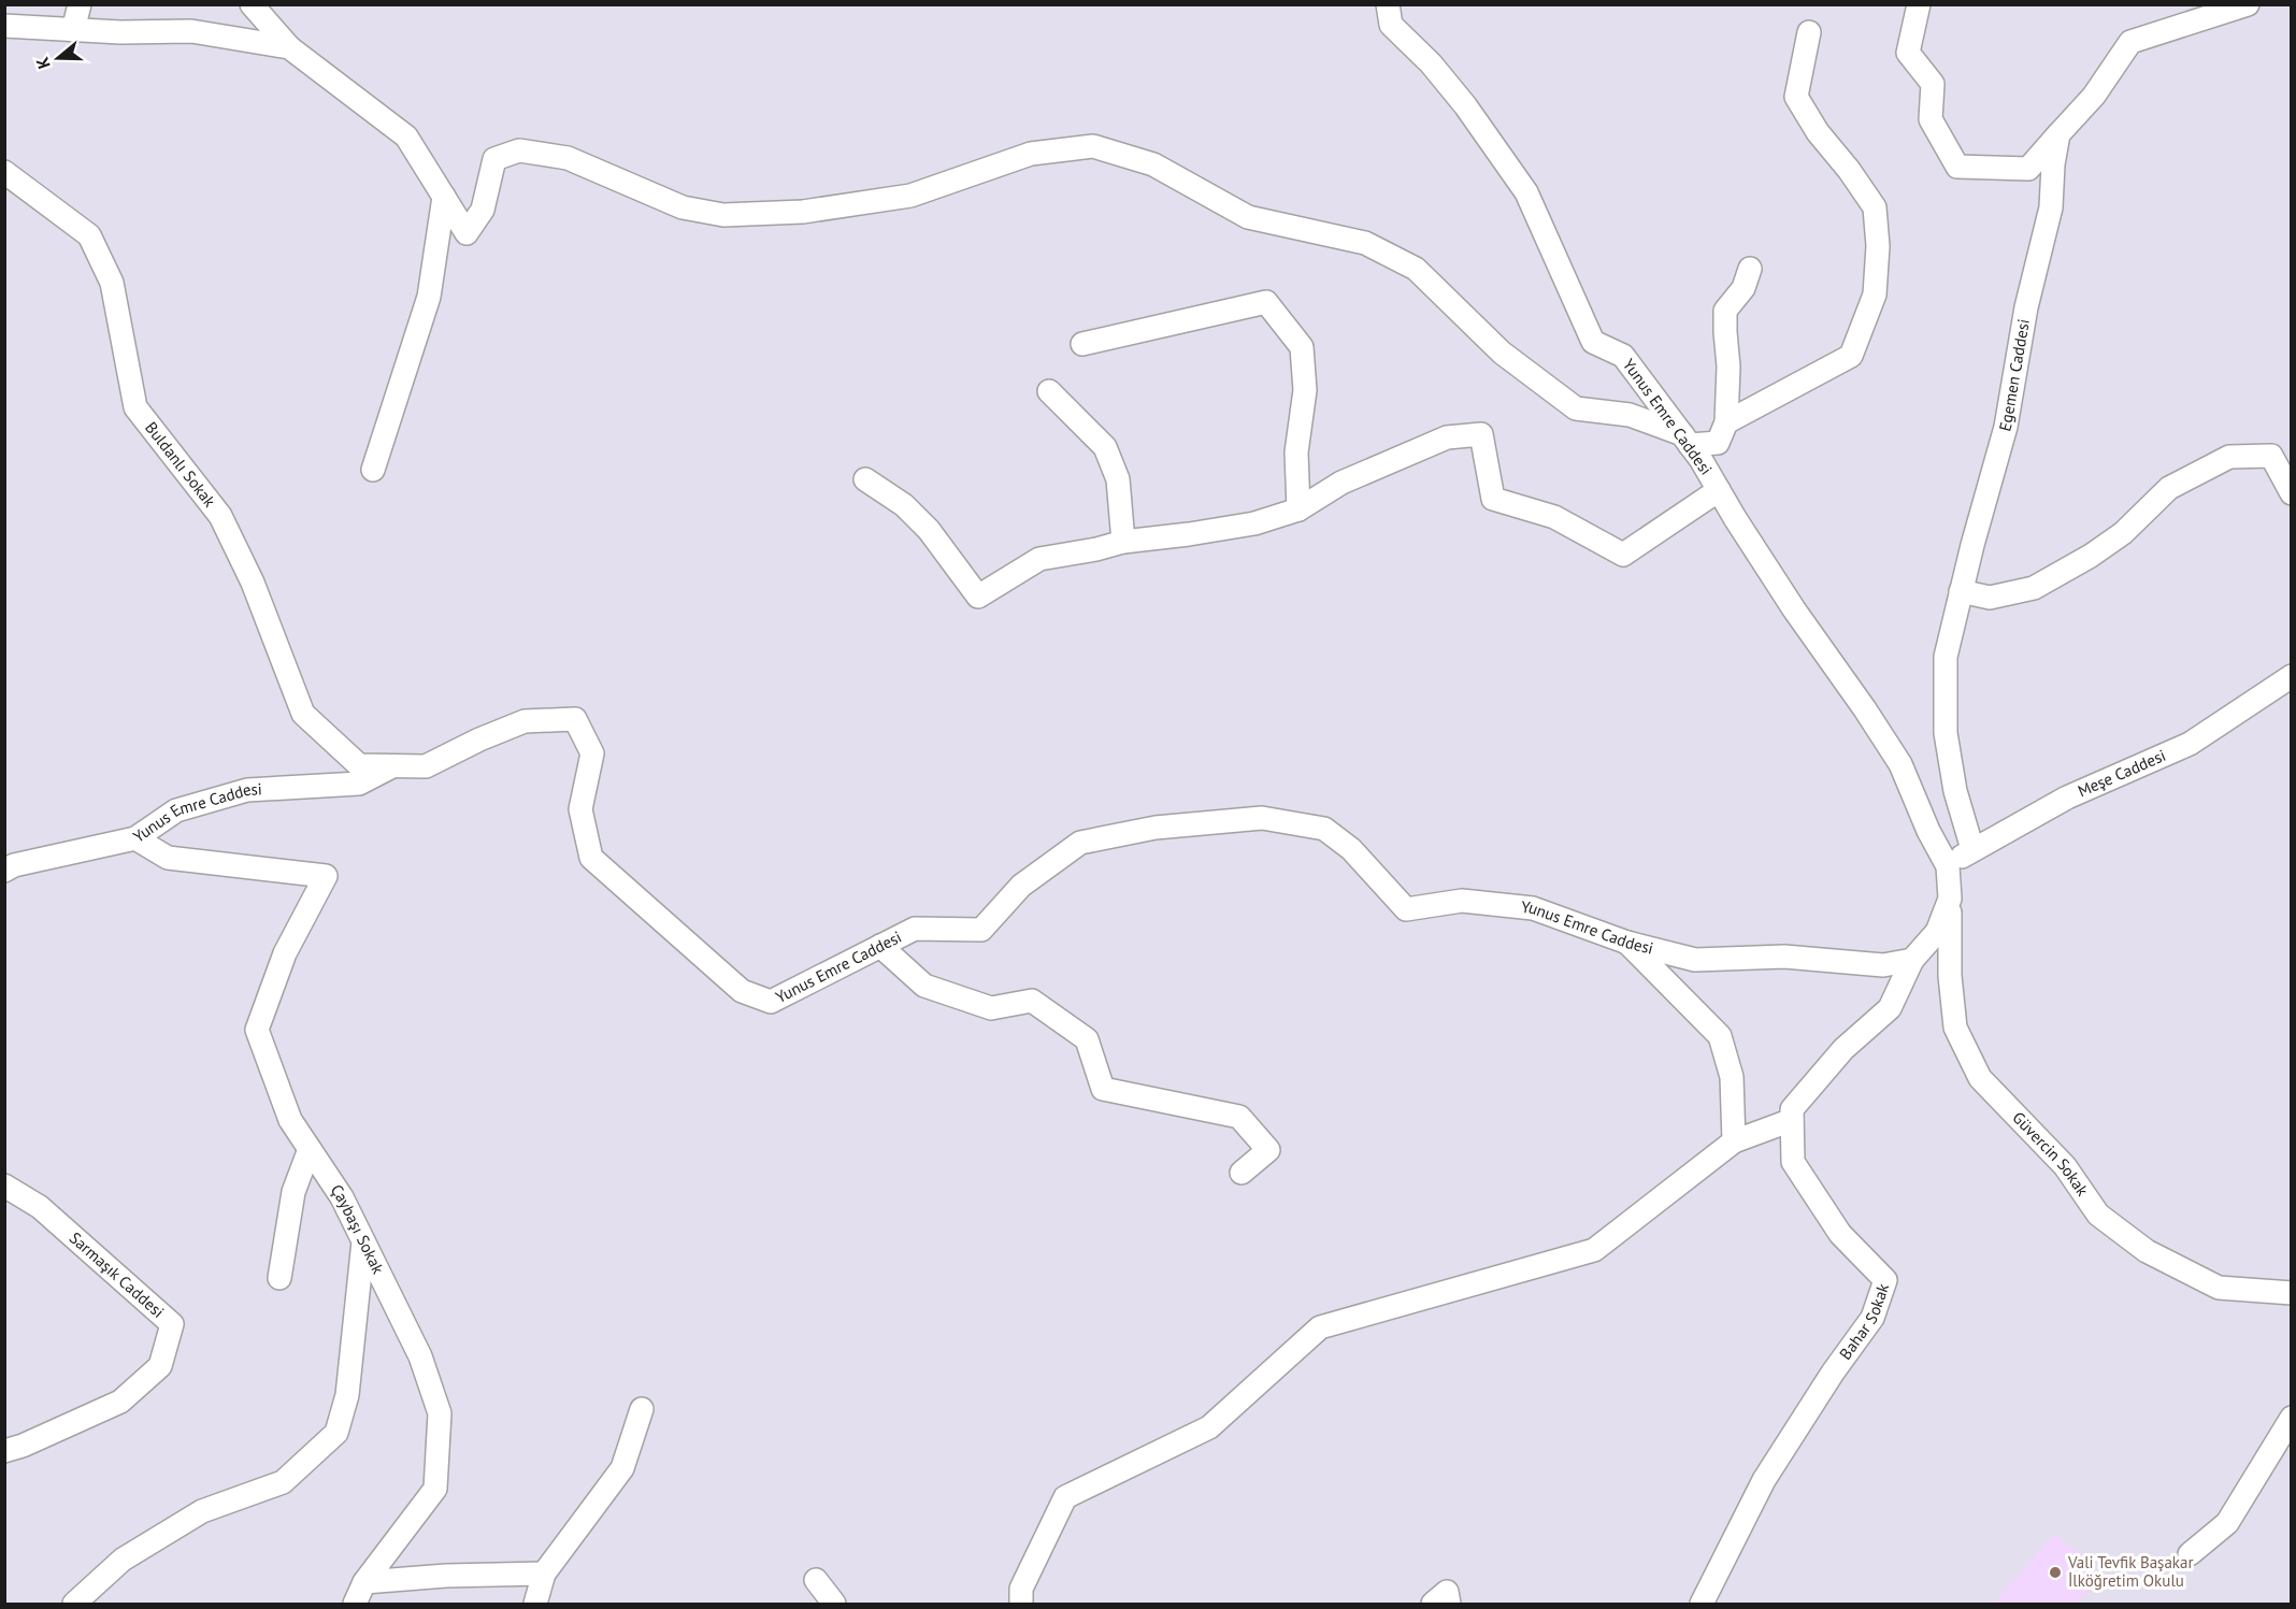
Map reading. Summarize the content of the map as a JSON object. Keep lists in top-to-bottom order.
{
  "streets": {
    "street": [
      "Egemen Caddesi",
      "Yunus Emre Caddesi",
      "Buldanlı Sokak",
      "Meşe Caddesi",
      "Güvercin Sokak",
      "Çaybaşı Sokak",
      "Sarmaşık Caddesi",
      "Bahar Sokak"
    ]
  },
  "crossings": [
    ["Egemen Caddesi", "Meşe Caddesi"],
    ["Yunus Emre Caddesi", "Buldanlı Sokak"],
    ["Yunus Emre Caddesi", "Meşe Caddesi"],
    ["Yunus Emre Caddesi", "Güvercin Sokak"],
    ["Yunus Emre Caddesi", "Çaybaşı Sokak"],
    ["Yunus Emre Caddesi", "Bahar Sokak"]
  ],
  "places": ["Vali Tevfik Başakar İlköğretim Okulu"],
  "north": "left"
}
